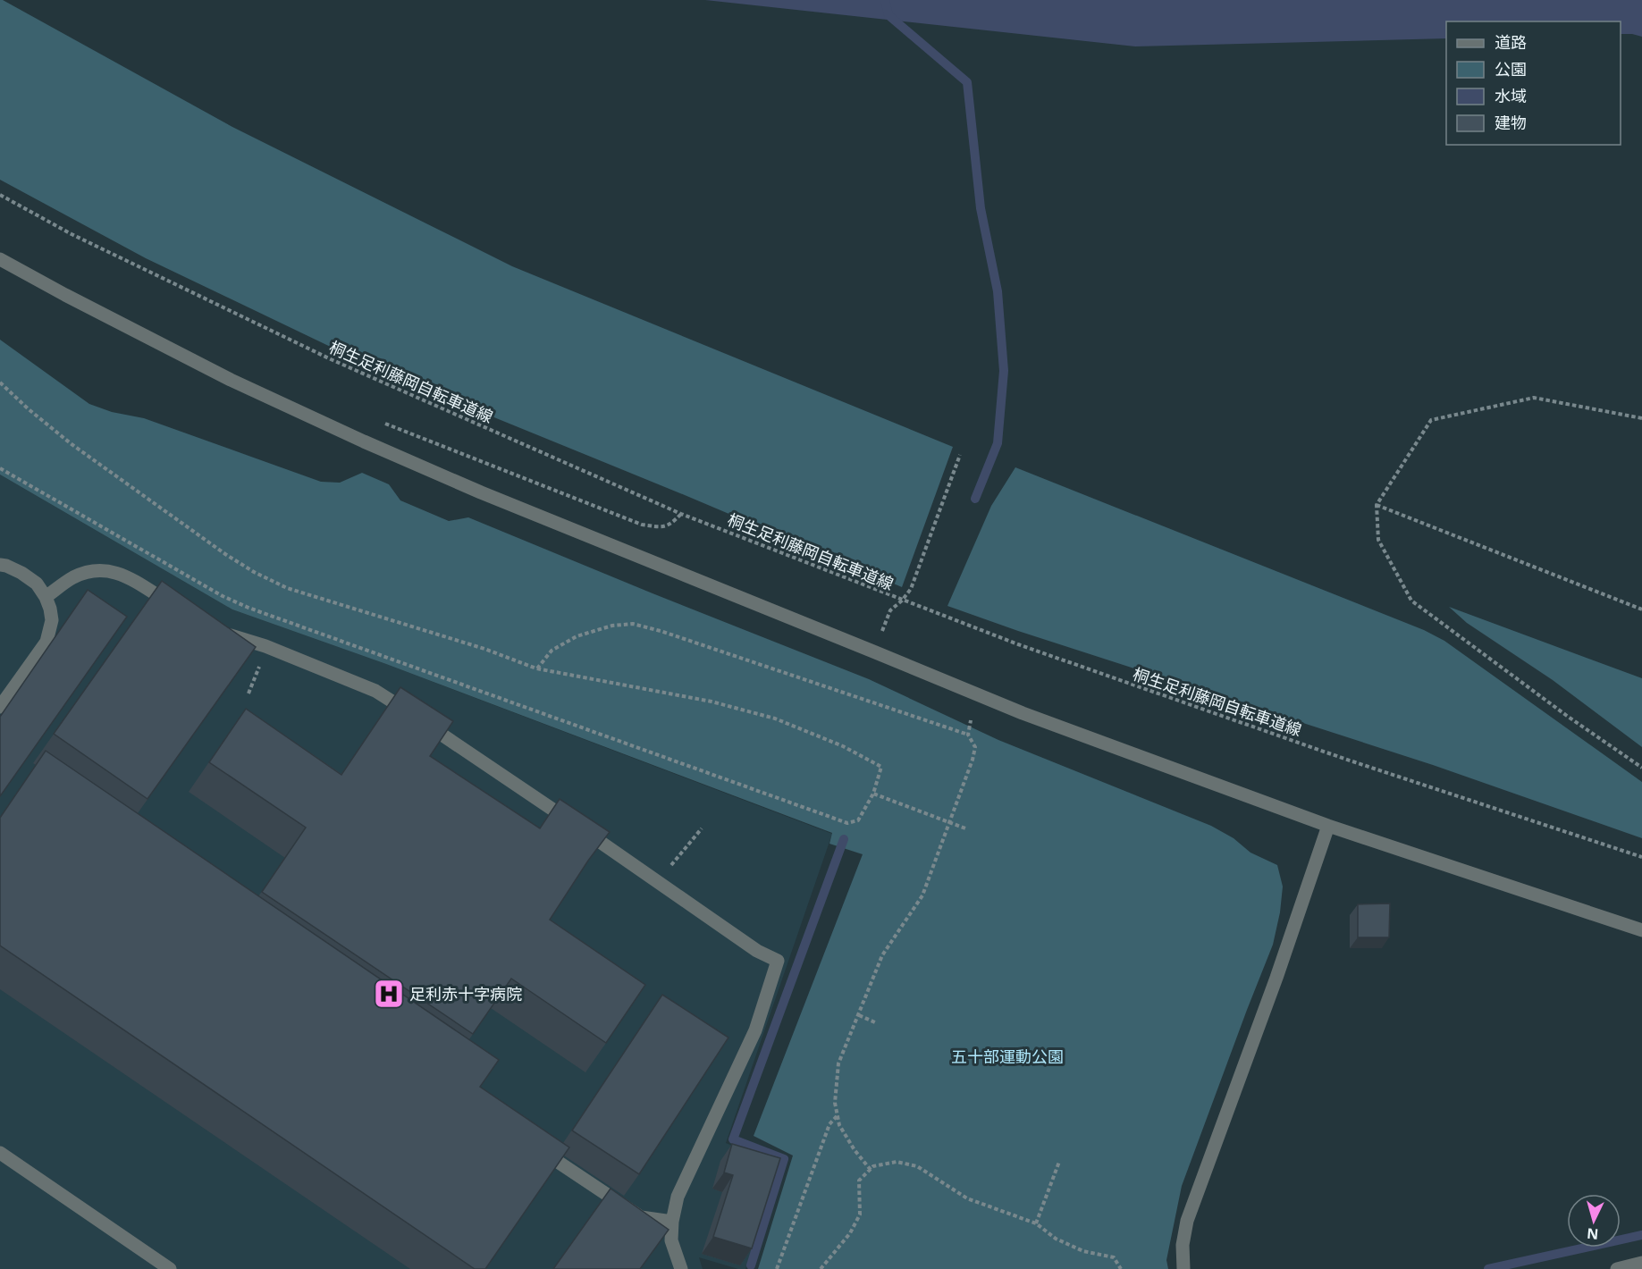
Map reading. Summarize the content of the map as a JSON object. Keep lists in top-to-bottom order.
{
  "streets": {
    "path": ["桐生足利藤岡自転車道線"]
  },
  "parks": ["五十部運動公園"],
  "places": {
    "hospital": ["足利赤十字病院"]
  },
  "legend": [
    "道路",
    "公園",
    "水域",
    "建物"
  ],
  "north": "bottom"
}
